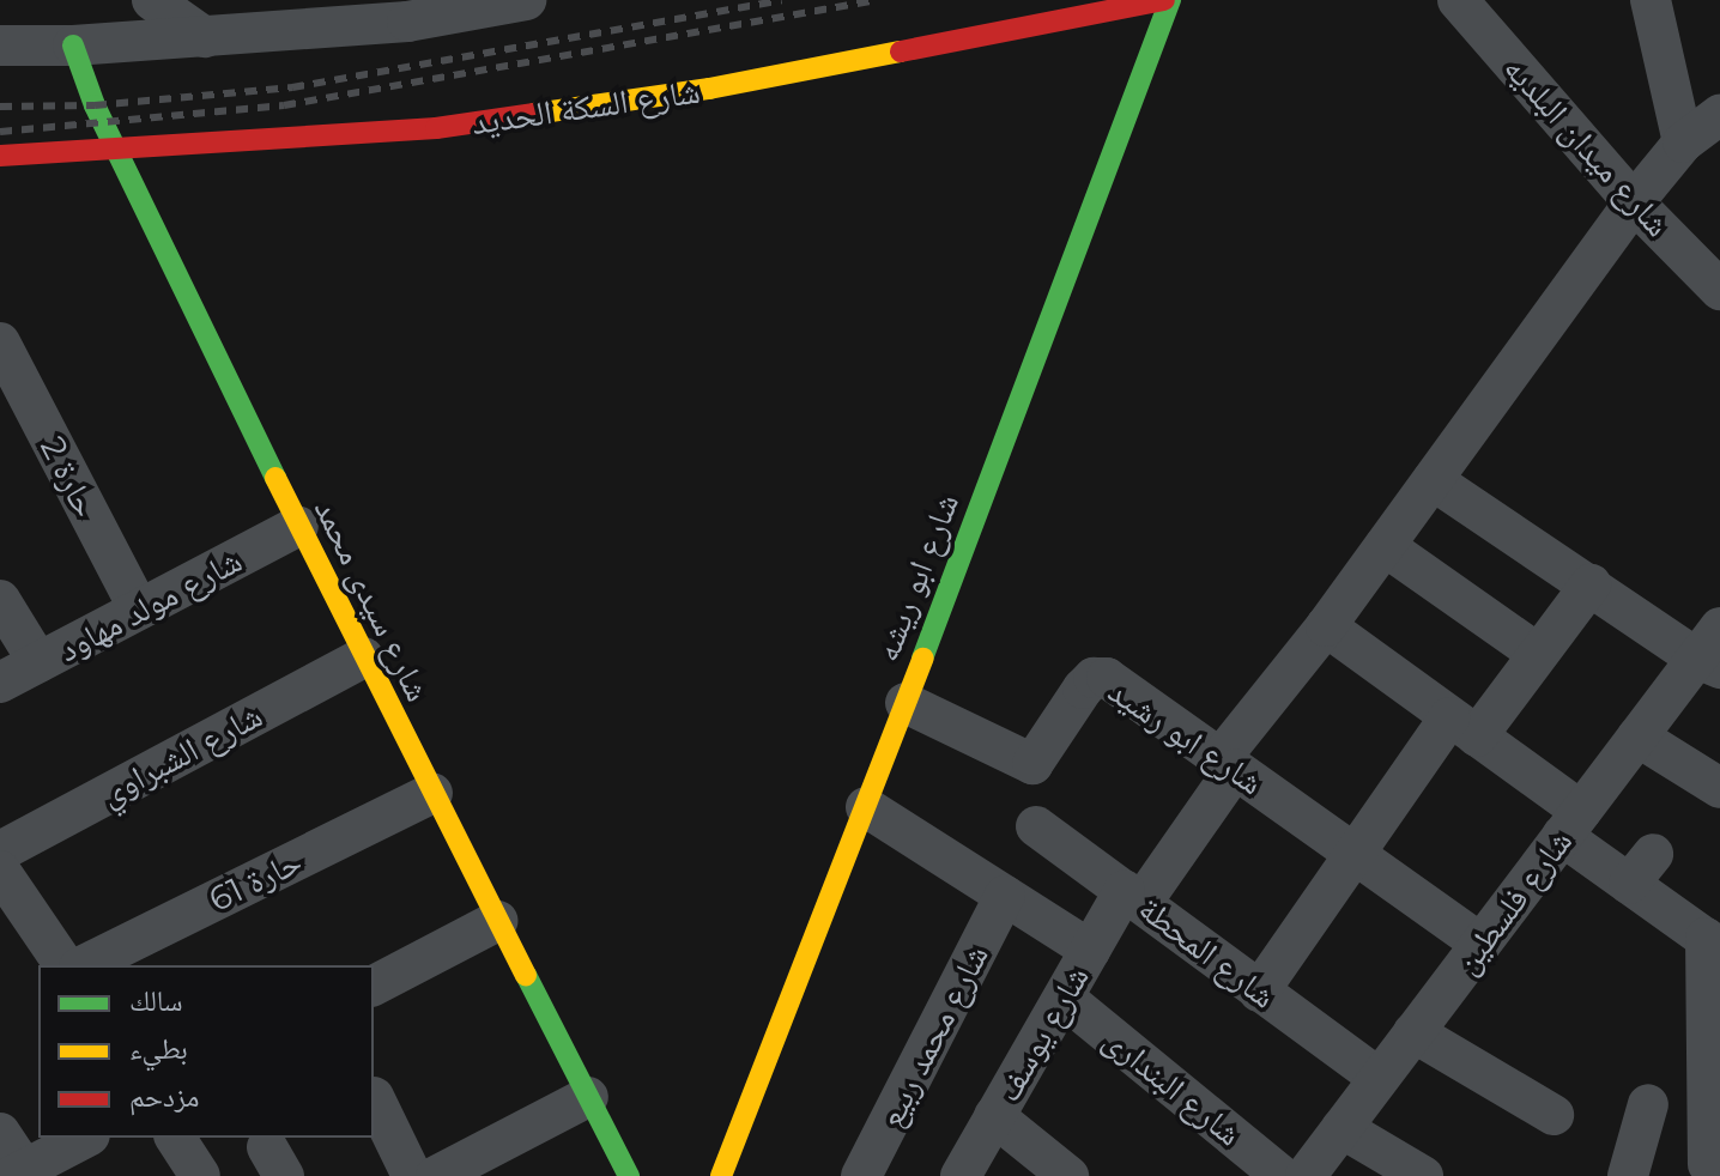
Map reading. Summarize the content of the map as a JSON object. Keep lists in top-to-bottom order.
{
  "streets": {
    "street": [
      "شارع السكة الحديد",
      "شارع ميدان البلديه",
      "حارة 2",
      "شارع ابو ريشه",
      "شارع سيدى محمد",
      "شارع مولد مهاود",
      "شارع ابو رشيد",
      "شارع الشبراوي",
      "حارة 61",
      "شارع فلسطين",
      "شارع المحطة",
      "شارع يوسف",
      "شارع محمد ربيع",
      "شارع البندارى"
    ]
  },
  "crossings": [
    ["شارع السكة الحديد", "شارع ابو ريشه"],
    ["شارع السكة الحديد", "شارع سيدى محمد"],
    ["شارع ميدان البلديه", "شارع يوسف"],
    ["حارة 2", "شارع مولد مهاود"],
    ["شارع ابو ريشه", "شارع ابو رشيد"],
    ["شارع سيدى محمد", "شارع مولد مهاود"],
    ["شارع سيدى محمد", "شارع الشبراوي"],
    ["شارع سيدى محمد", "حارة 61"],
    ["شارع ابو رشيد", "شارع فلسطين"],
    ["شارع ابو رشيد", "شارع يوسف"],
    ["شارع فلسطين", "شارع المحطة"],
    ["شارع المحطة", "شارع يوسف"],
    ["شارع يوسف", "شارع البندارى"]
  ],
  "legend": ["سالك", "بطيء", "مزدحم"]
}
